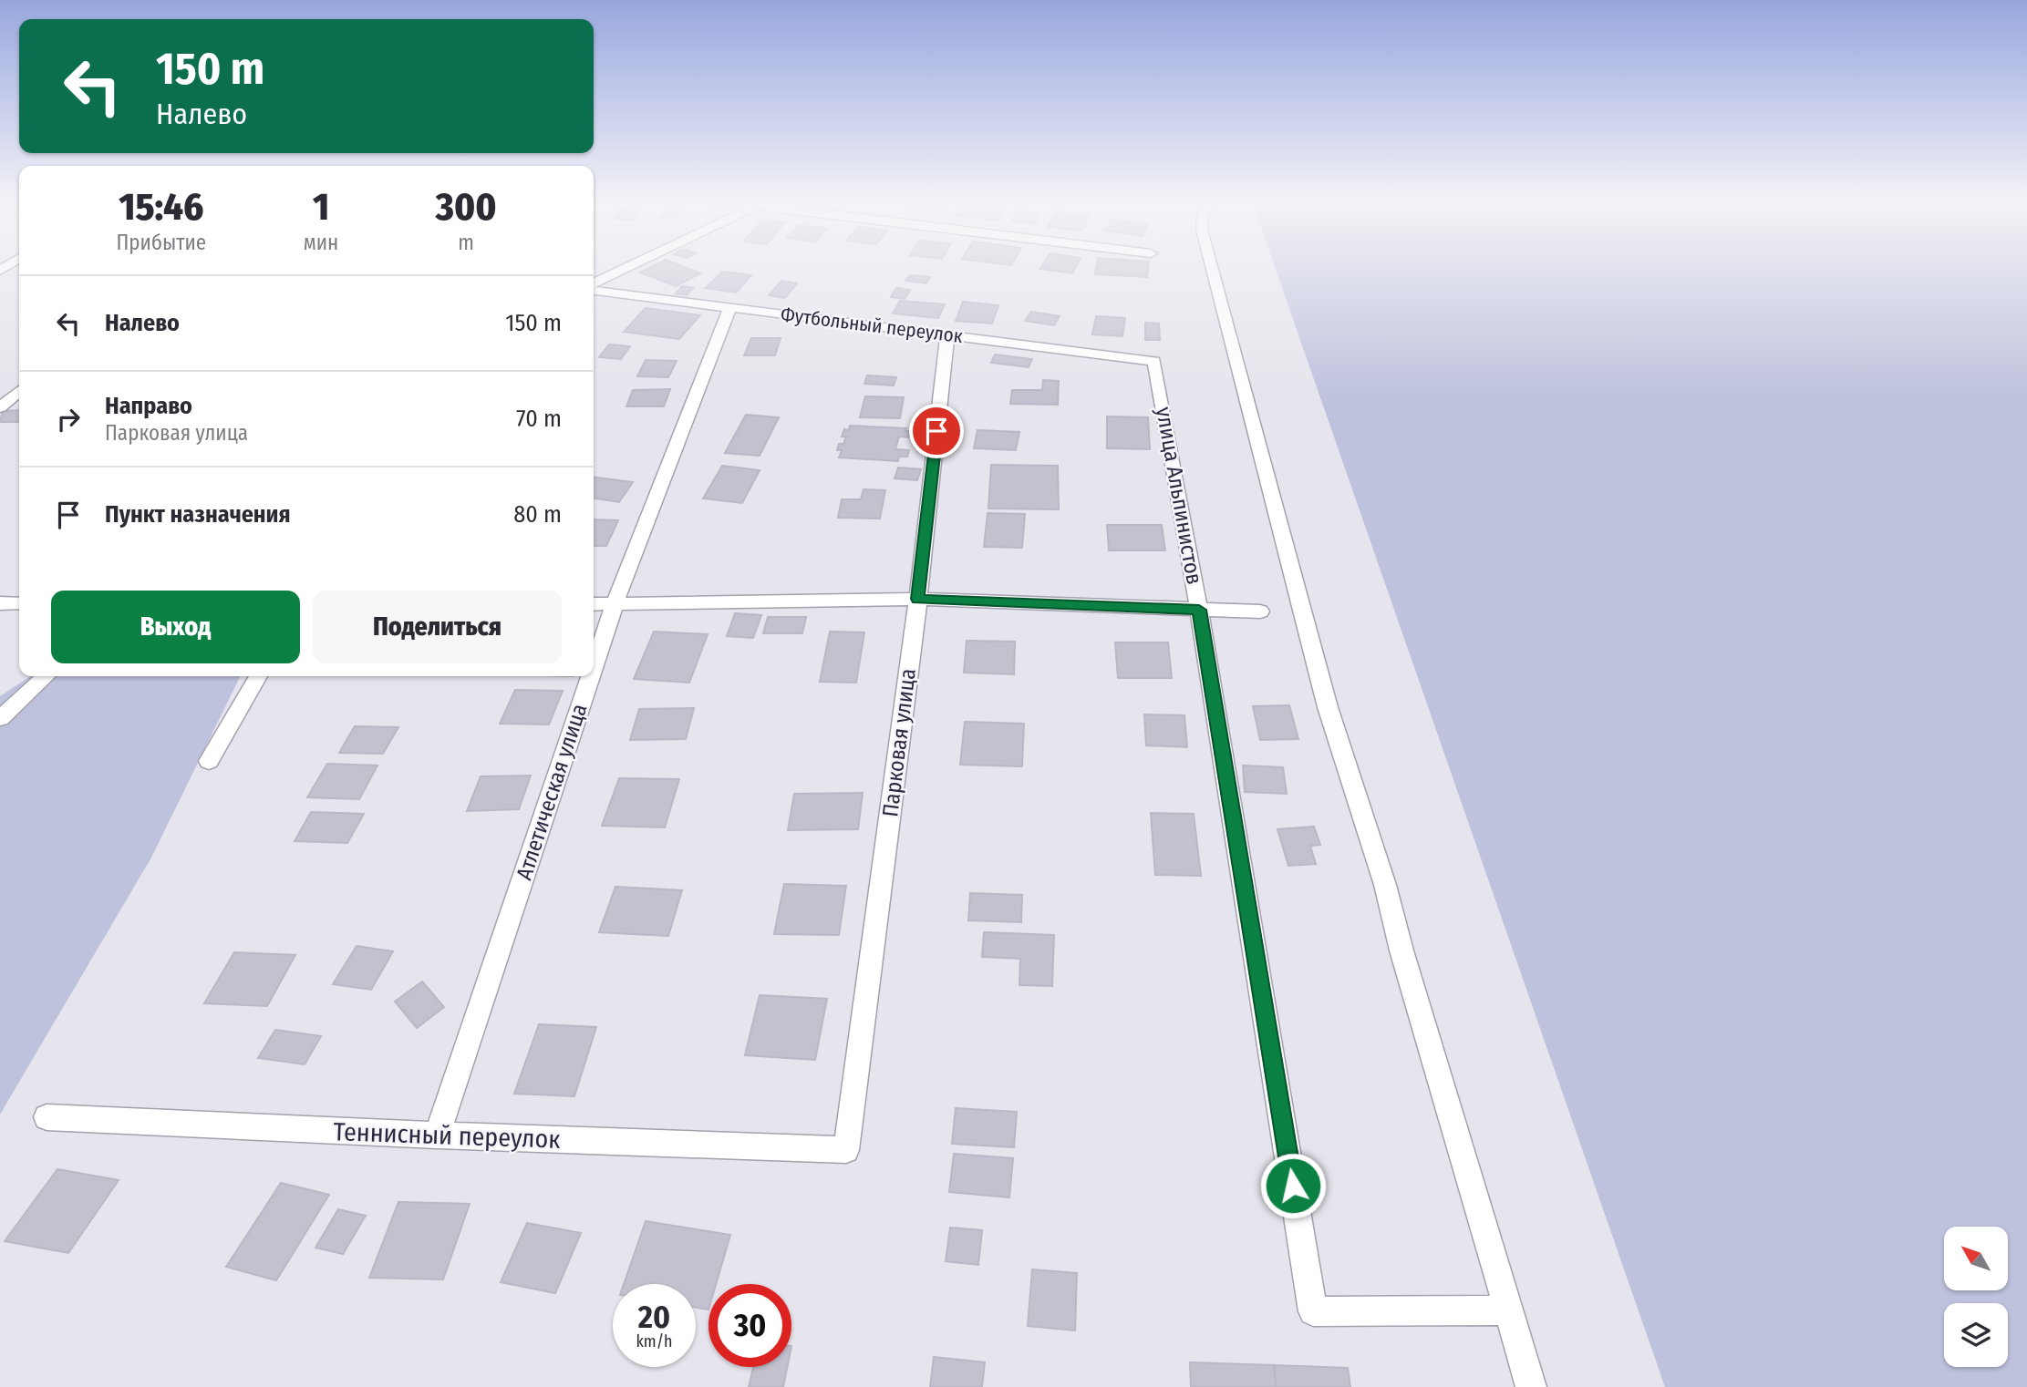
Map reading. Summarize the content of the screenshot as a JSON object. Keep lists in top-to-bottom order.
{
  "streets": {
    "street": [
      "Футбольный переулок",
      "улица Альпинистов",
      "Парковая улица",
      "Атлетическая улица",
      "Теннисный переулок"
    ]
  },
  "crossings": [
    ["Футбольный переулок", "улица Альпинистов"],
    ["Футбольный переулок", "Парковая улица"],
    ["Футбольный переулок", "Атлетическая улица"],
    ["Парковая улица", "Теннисный переулок"],
    ["Атлетическая улица", "Теннисный переулок"]
  ],
  "north": "top left",
  "page": {
    "turn": ["150 m", "Налево"],
    "eta": [
      "15:46",
      "Прибытие",
      "1",
      "мин",
      "300",
      "m"
    ],
    "list": [
      {
        "name": "Налево",
        "value": "150 m"
      },
      {
        "name": "Направо",
        "note": "Парковая улица",
        "value": "70 m"
      },
      {
        "name": "Пункт назначения",
        "value": "80 m"
      }
    ],
    "buttons": ["Выход", "Поделиться"],
    "speed": "20 km/h",
    "limit": "30"
  }
}
